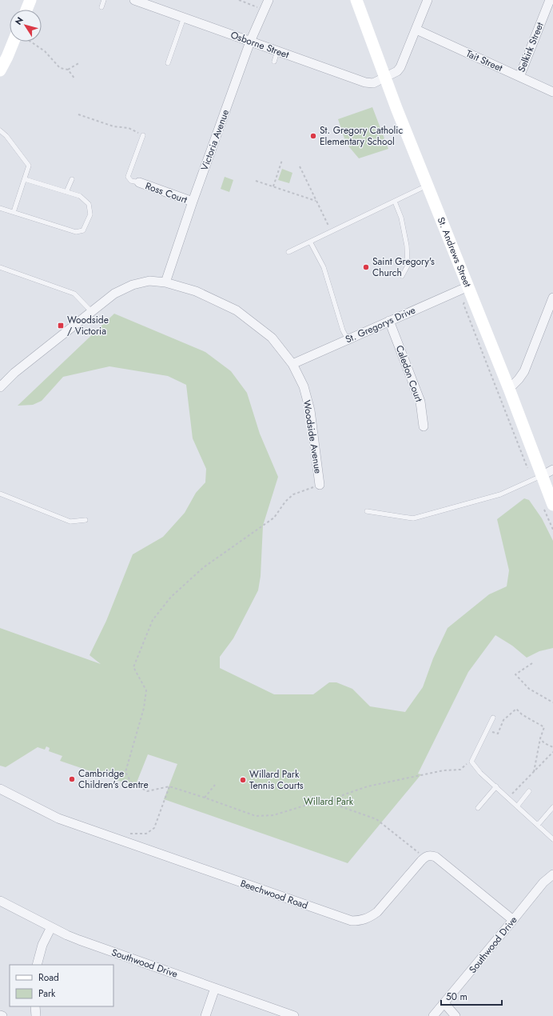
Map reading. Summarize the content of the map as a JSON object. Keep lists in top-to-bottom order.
{
  "streets": {
    "main road": ["St. Andrews Street"],
    "street": [
      "Osborne Street",
      "Selkirk Street",
      "Tait Street",
      "Victoria Avenue",
      "Ross Court",
      "St. Gregorys Drive",
      "Caledon Court",
      "Woodside Avenue",
      "Beechwood Road",
      "Southwood Drive"
    ]
  },
  "crossings": [
    ["Osborne Street", "Tait Street"],
    ["Osborne Street", "Victoria Avenue"],
    ["Osborne Street", "St. Andrews Street"],
    ["Selkirk Street", "Tait Street"],
    ["Victoria Avenue", "Ross Court"],
    ["Victoria Avenue", "Woodside Avenue"],
    ["St. Andrews Street", "St. Gregorys Drive"],
    ["St. Gregorys Drive", "Caledon Court"],
    ["St. Gregorys Drive", "Woodside Avenue"]
  ],
  "parks": ["Willard Park"],
  "places": {
    "other": [
      "St. Gregory Catholic Elementary School",
      "Saint Gregory's Church",
      "Cambridge Children's Centre",
      "Willard Park Tennis Courts"
    ],
    "transit": ["Woodside / Victoria"]
  },
  "legend": ["Road", "Park"],
  "scale_bar": "50 m",
  "north": "top left"
}
